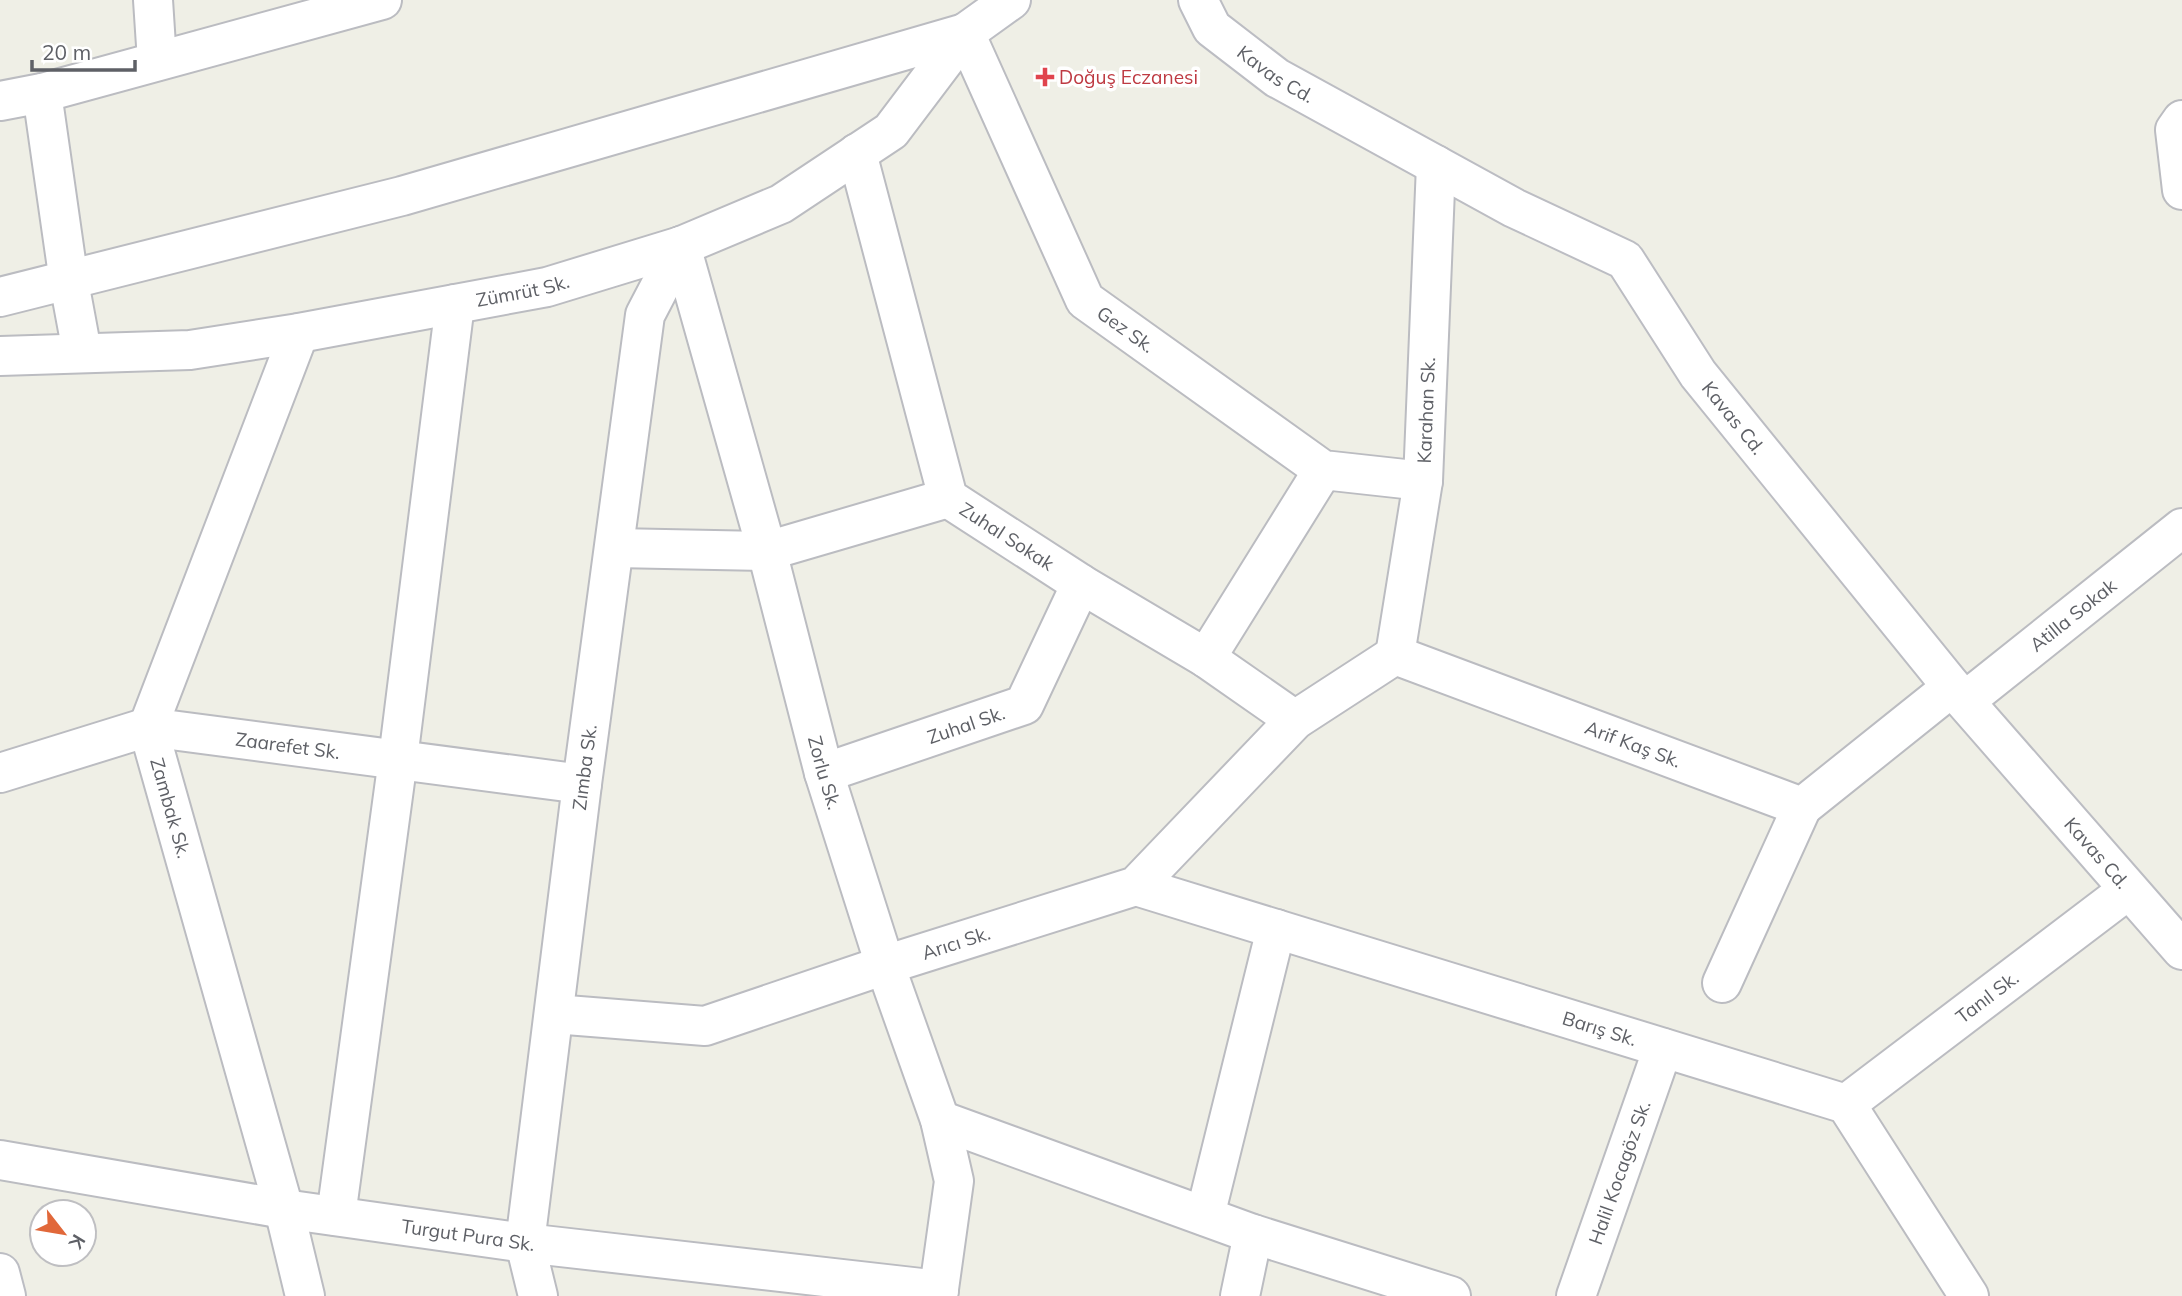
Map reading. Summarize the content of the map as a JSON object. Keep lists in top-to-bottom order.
{
  "streets": {
    "street": [
      "Kavas Cd.",
      "Zümrüt Sk.",
      "Gez Sk.",
      "Karahan Sk.",
      "Zuhal Sokak",
      "Atilla Sokak",
      "Zuhal Sk.",
      "Arif Kaş Sk.",
      "Zaarefet Sk.",
      "Zımba Sk.",
      "Zorlu Sk.",
      "Zambak Sk.",
      "Arıcı Sk.",
      "Tanıl Sk.",
      "Barış Sk.",
      "Halil Kocagöz Sk.",
      "Turgut Pura Sk."
    ]
  },
  "crossings": [
    ["Kavas Cd.", "Karahan Sk."],
    ["Kavas Cd.", "Atilla Sokak"],
    ["Kavas Cd.", "Tanıl Sk."],
    ["Zümrüt Sk.", "Gez Sk."],
    ["Zümrüt Sk.", "Zuhal Sokak"],
    ["Zümrüt Sk.", "Zımba Sk."],
    ["Zümrüt Sk.", "Zorlu Sk."],
    ["Karahan Sk.", "Arif Kaş Sk."],
    ["Zuhal Sokak", "Zuhal Sk."],
    ["Zuhal Sokak", "Arıcı Sk."],
    ["Zuhal Sk.", "Zorlu Sk."],
    ["Zaarefet Sk.", "Zımba Sk."],
    ["Zaarefet Sk.", "Zambak Sk."],
    ["Zımba Sk.", "Zorlu Sk."],
    ["Zımba Sk.", "Arıcı Sk."],
    ["Zımba Sk.", "Turgut Pura Sk."],
    ["Zorlu Sk.", "Arıcı Sk."],
    ["Zorlu Sk.", "Turgut Pura Sk."],
    ["Zambak Sk.", "Turgut Pura Sk."],
    ["Arıcı Sk.", "Barış Sk."],
    ["Tanıl Sk.", "Barış Sk."],
    ["Barış Sk.", "Halil Kocagöz Sk."]
  ],
  "places": {
    "health": ["Doğuş Eczanesi"]
  },
  "scale_bar": "20 m",
  "north": "bottom right"
}
